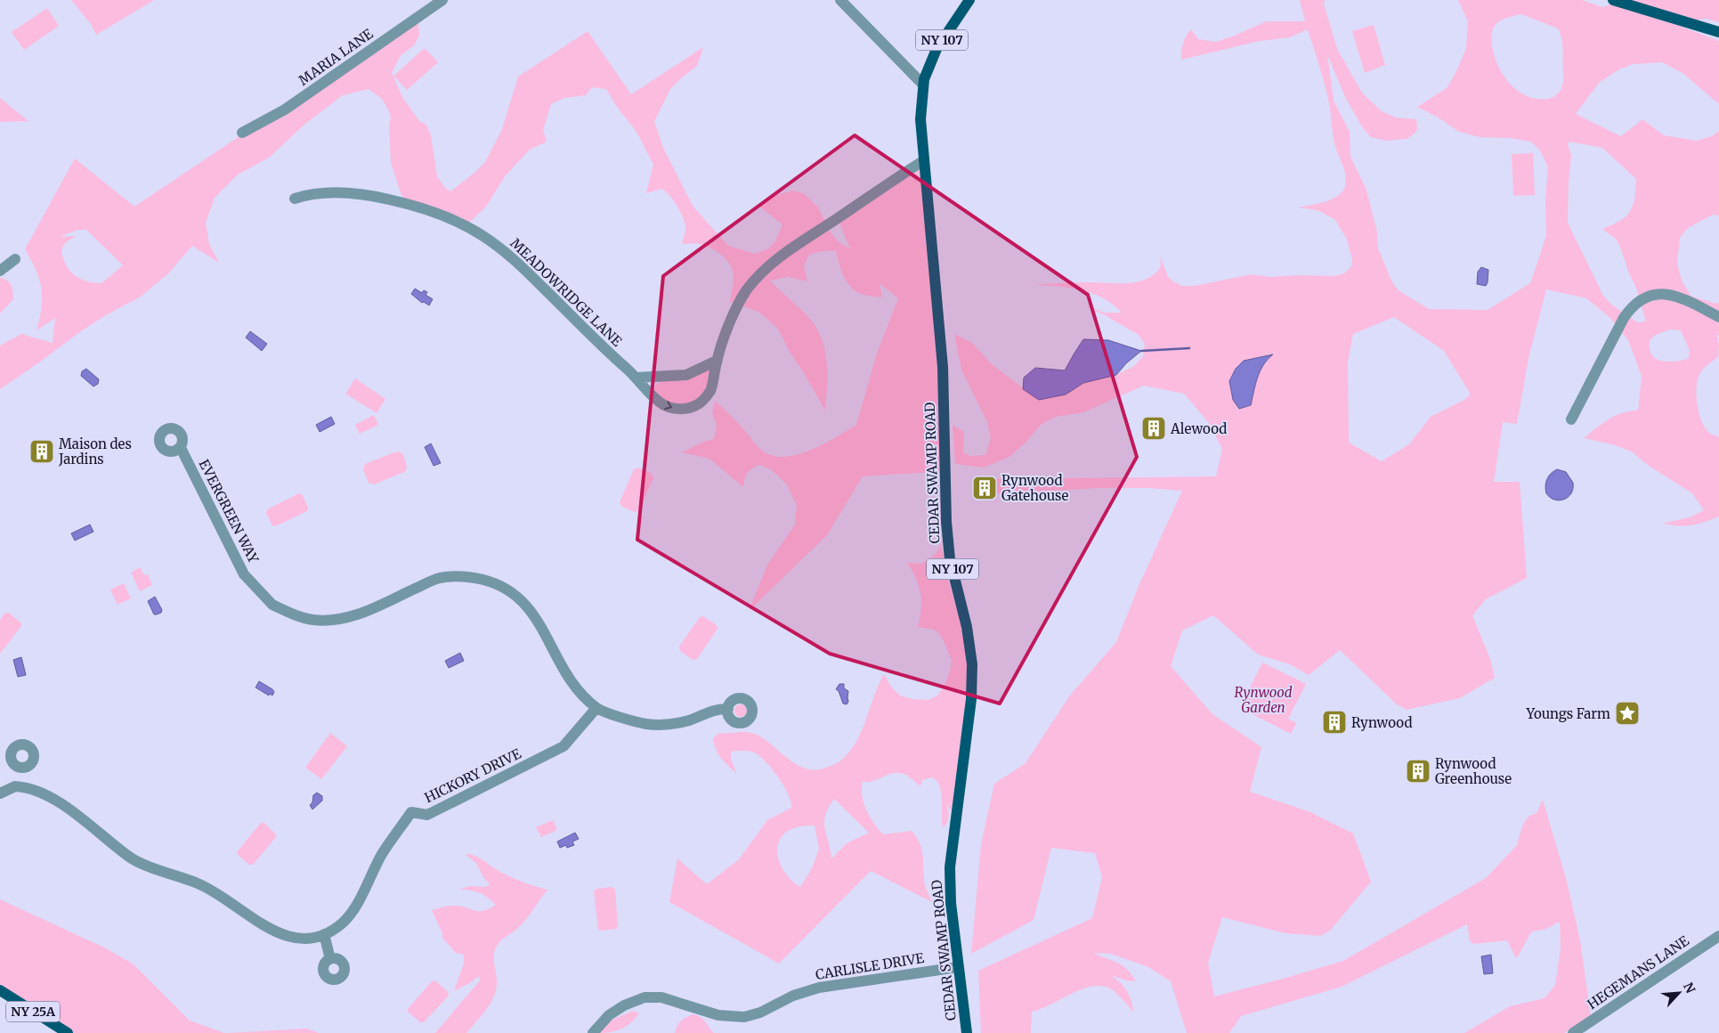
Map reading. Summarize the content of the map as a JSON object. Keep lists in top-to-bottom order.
{
  "streets": {
    "main road": ["NY 107", "CEDAR SWAMP ROAD", "NY 25A"],
    "street": [
      "MARIA LANE",
      "MEADOWRIDGE LANE",
      "EVERGREEN WAY",
      "HICKORY DRIVE",
      "CARLISLE DRIVE",
      "HEGEMANS LANE"
    ]
  },
  "crossings": [
    ["MEADOWRIDGE LANE", "CEDAR SWAMP ROAD"],
    ["CEDAR SWAMP ROAD", "CARLISLE DRIVE"],
    ["EVERGREEN WAY", "HICKORY DRIVE"]
  ],
  "parks": ["Rynwood Garden"],
  "places": {
    "building": [
      "Alewood",
      "Maison des Jardins",
      "Rynwood Gatehouse",
      "Rynwood",
      "Rynwood Greenhouse"
    ],
    "place": ["Youngs Farm"]
  },
  "north": "top right"
}
